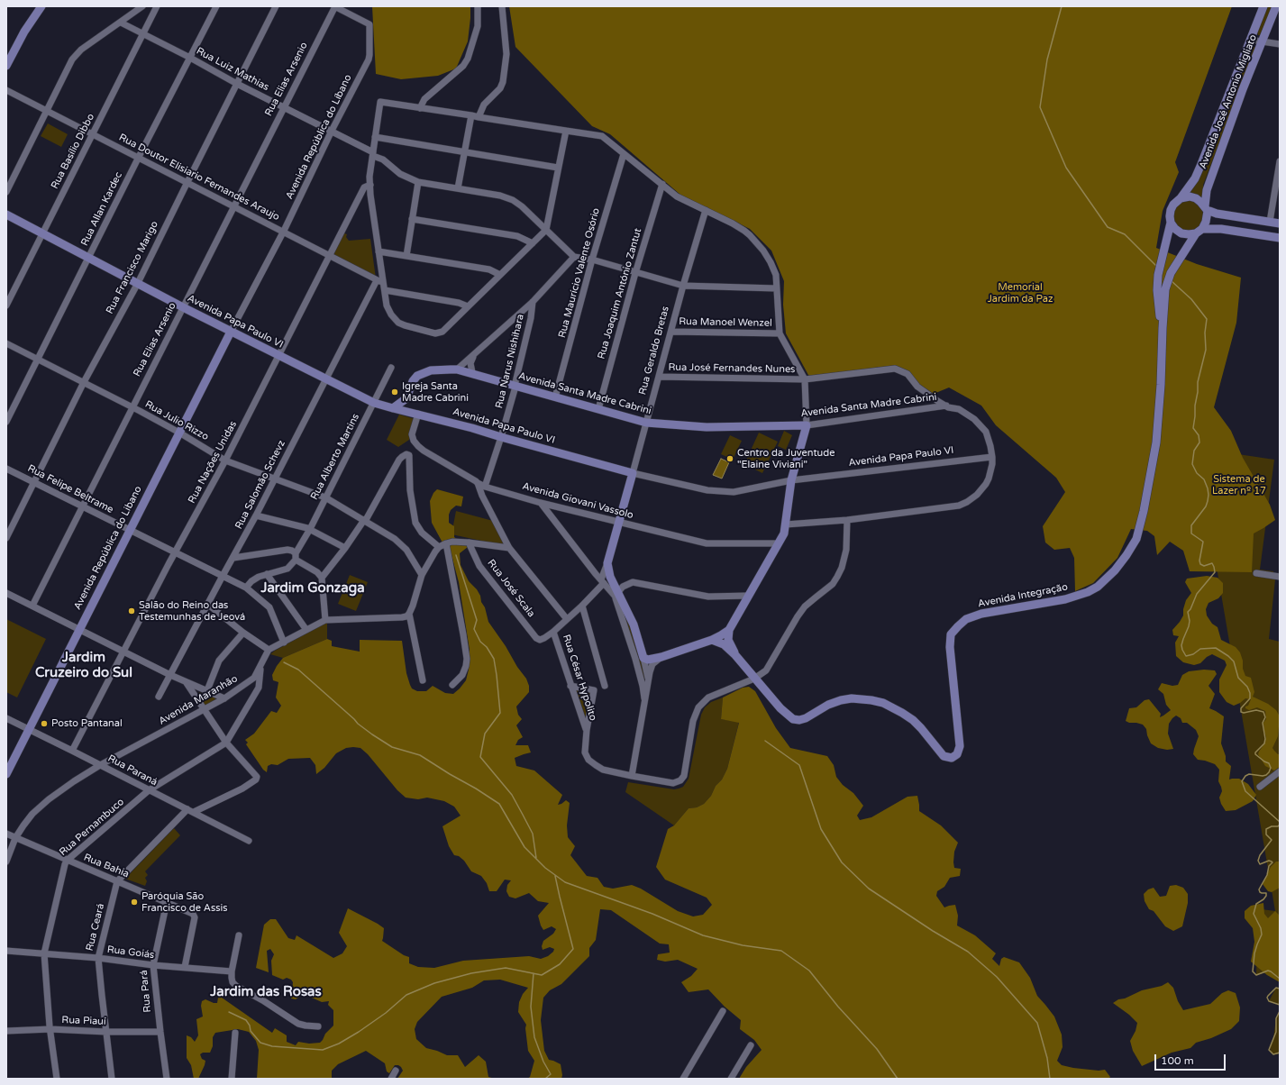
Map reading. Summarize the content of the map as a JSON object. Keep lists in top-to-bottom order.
{
  "streets": {
    "main road": [
      "Avenida José Antonio Migliato",
      "Avenida Papa Paulo VI",
      "Rua Geraldo Bretas",
      "Avenida Santa Madre Cabrini",
      "Avenida República do Libano",
      "Avenida Integração"
    ],
    "street": [
      "Rua Luiz Mathias",
      "Rua Elias Arsenio",
      "Avenida República do Líbano",
      "Rua Basílio Dibbo",
      "Rua Doutor Elisiario Fernandes Araujo",
      "Rua Allan Kardec",
      "Rua Francisco Marigo",
      "Rua Maurício Valente Osório",
      "Rua Joaquim António Zantut",
      "Rua Manoel Wenzel",
      "Rua Narus Nishihara",
      "Rua José Fernandes Nunes",
      "Rua Julio Rizzo",
      "Rua Alberto Martins",
      "Rua Nações Unidas",
      "Rua Salomão Schevz",
      "Rua Felipe Beltrame",
      "Avenida Giovani Vassolo",
      "Rua José Scala",
      "Rua César Hypolito",
      "Avenida Maranhão",
      "Rua Paraná",
      "Rua Pernambuco",
      "Rua Bahia",
      "Rua Ceará",
      "Rua Goiás",
      "Rua Pará",
      "Rua Piauí"
    ]
  },
  "crossings": [
    ["Rua Luiz Mathias", "Rua Elias Arsenio"],
    ["Rua Luiz Mathias", "Avenida República do Líbano"],
    ["Rua Luiz Mathias", "Rua Basílio Dibbo"],
    ["Rua Luiz Mathias", "Rua Allan Kardec"],
    ["Rua Luiz Mathias", "Rua Francisco Marigo"],
    ["Rua Elias Arsenio", "Avenida República do Líbano"],
    ["Rua Elias Arsenio", "Rua Doutor Elisiario Fernandes Araujo"],
    ["Rua Elias Arsenio", "Avenida Papa Paulo VI"],
    ["Rua Elias Arsenio", "Rua Julio Rizzo"],
    ["Rua Elias Arsenio", "Rua Felipe Beltrame"],
    ["Avenida José Antonio Migliato", "Avenida Integração"],
    ["Avenida República do Líbano", "Rua Doutor Elisiario Fernandes Araujo"],
    ["Avenida República do Líbano", "Avenida Papa Paulo VI"],
    ["Avenida República do Líbano", "Avenida República do Libano"],
    ["Rua Basílio Dibbo", "Rua Doutor Elisiario Fernandes Araujo"],
    ["Rua Basílio Dibbo", "Avenida Papa Paulo VI"],
    ["Rua Doutor Elisiario Fernandes Araujo", "Rua Allan Kardec"],
    ["Rua Doutor Elisiario Fernandes Araujo", "Rua Francisco Marigo"],
    ["Rua Doutor Elisiario Fernandes Araujo", "Rua Nações Unidas"],
    ["Rua Doutor Elisiario Fernandes Araujo", "Rua Salomão Schevz"],
    ["Rua Allan Kardec", "Avenida Papa Paulo VI"],
    ["Rua Allan Kardec", "Rua Julio Rizzo"],
    ["Rua Francisco Marigo", "Avenida Papa Paulo VI"],
    ["Rua Francisco Marigo", "Rua Julio Rizzo"],
    ["Rua Francisco Marigo", "Rua Felipe Beltrame"],
    ["Rua Maurício Valente Osório", "Avenida Santa Madre Cabrini"],
    ["Rua Joaquim António Zantut", "Avenida Santa Madre Cabrini"],
    ["Avenida Papa Paulo VI", "Rua Geraldo Bretas"],
    ["Avenida Papa Paulo VI", "Rua Narus Nishihara"],
    ["Avenida Papa Paulo VI", "Rua José Fernandes Nunes"],
    ["Avenida Papa Paulo VI", "Rua Alberto Martins"],
    ["Avenida Papa Paulo VI", "Rua Nações Unidas"],
    ["Avenida Papa Paulo VI", "Rua Salomão Schevz"],
    ["Avenida Papa Paulo VI", "Avenida Giovani Vassolo"],
    ["Avenida Papa Paulo VI", "Avenida República do Libano"],
    ["Rua Manoel Wenzel", "Rua Geraldo Bretas"],
    ["Rua Geraldo Bretas", "Rua José Fernandes Nunes"],
    ["Rua Geraldo Bretas", "Avenida Santa Madre Cabrini"],
    ["Rua Geraldo Bretas", "Avenida Giovani Vassolo"],
    ["Rua Narus Nishihara", "Avenida Santa Madre Cabrini"],
    ["Rua Narus Nishihara", "Avenida Giovani Vassolo"],
    ["Rua José Fernandes Nunes", "Avenida Santa Madre Cabrini"],
    ["Rua Julio Rizzo", "Rua Alberto Martins"],
    ["Rua Julio Rizzo", "Rua Nações Unidas"],
    ["Rua Julio Rizzo", "Rua Salomão Schevz"],
    ["Rua Julio Rizzo", "Avenida República do Libano"],
    ["Rua Alberto Martins", "Rua Felipe Beltrame"],
    ["Rua Nações Unidas", "Rua Felipe Beltrame"],
    ["Rua Nações Unidas", "Rua Paraná"],
    ["Rua Salomão Schevz", "Rua Felipe Beltrame"],
    ["Rua Felipe Beltrame", "Avenida República do Libano"],
    ["Avenida República do Libano", "Rua Paraná"],
    ["Rua José Scala", "Rua César Hypolito"],
    ["Avenida Maranhão", "Rua Paraná"],
    ["Avenida Maranhão", "Rua Pernambuco"],
    ["Avenida Maranhão", "Rua Bahia"],
    ["Rua Paraná", "Rua Pernambuco"],
    ["Rua Pernambuco", "Rua Bahia"],
    ["Rua Pernambuco", "Rua Goiás"],
    ["Rua Pernambuco", "Rua Piauí"],
    ["Rua Bahia", "Rua Ceará"],
    ["Rua Bahia", "Rua Goiás"],
    ["Rua Bahia", "Rua Pará"],
    ["Rua Ceará", "Rua Goiás"],
    ["Rua Ceará", "Rua Piauí"],
    ["Rua Goiás", "Rua Pará"],
    ["Rua Pará", "Rua Piauí"]
  ],
  "districts": ["Jardim Gonzaga", "Jardim Cruzeiro do Sul", "Jardim das Rosas"],
  "parks": ["Memorial Jardim da Paz", "Sistema de Lazer nº 17"],
  "places": [
    "Igreja Santa Madre Cabrini",
    "Centro da Juventude \"Elaine Viviani\"",
    "Salão do Reino das Testemunhas de Jeová",
    "Posto Pantanal",
    "Paróquia São Francisco de Assis"
  ],
  "scale_bar": "100 m"
}
